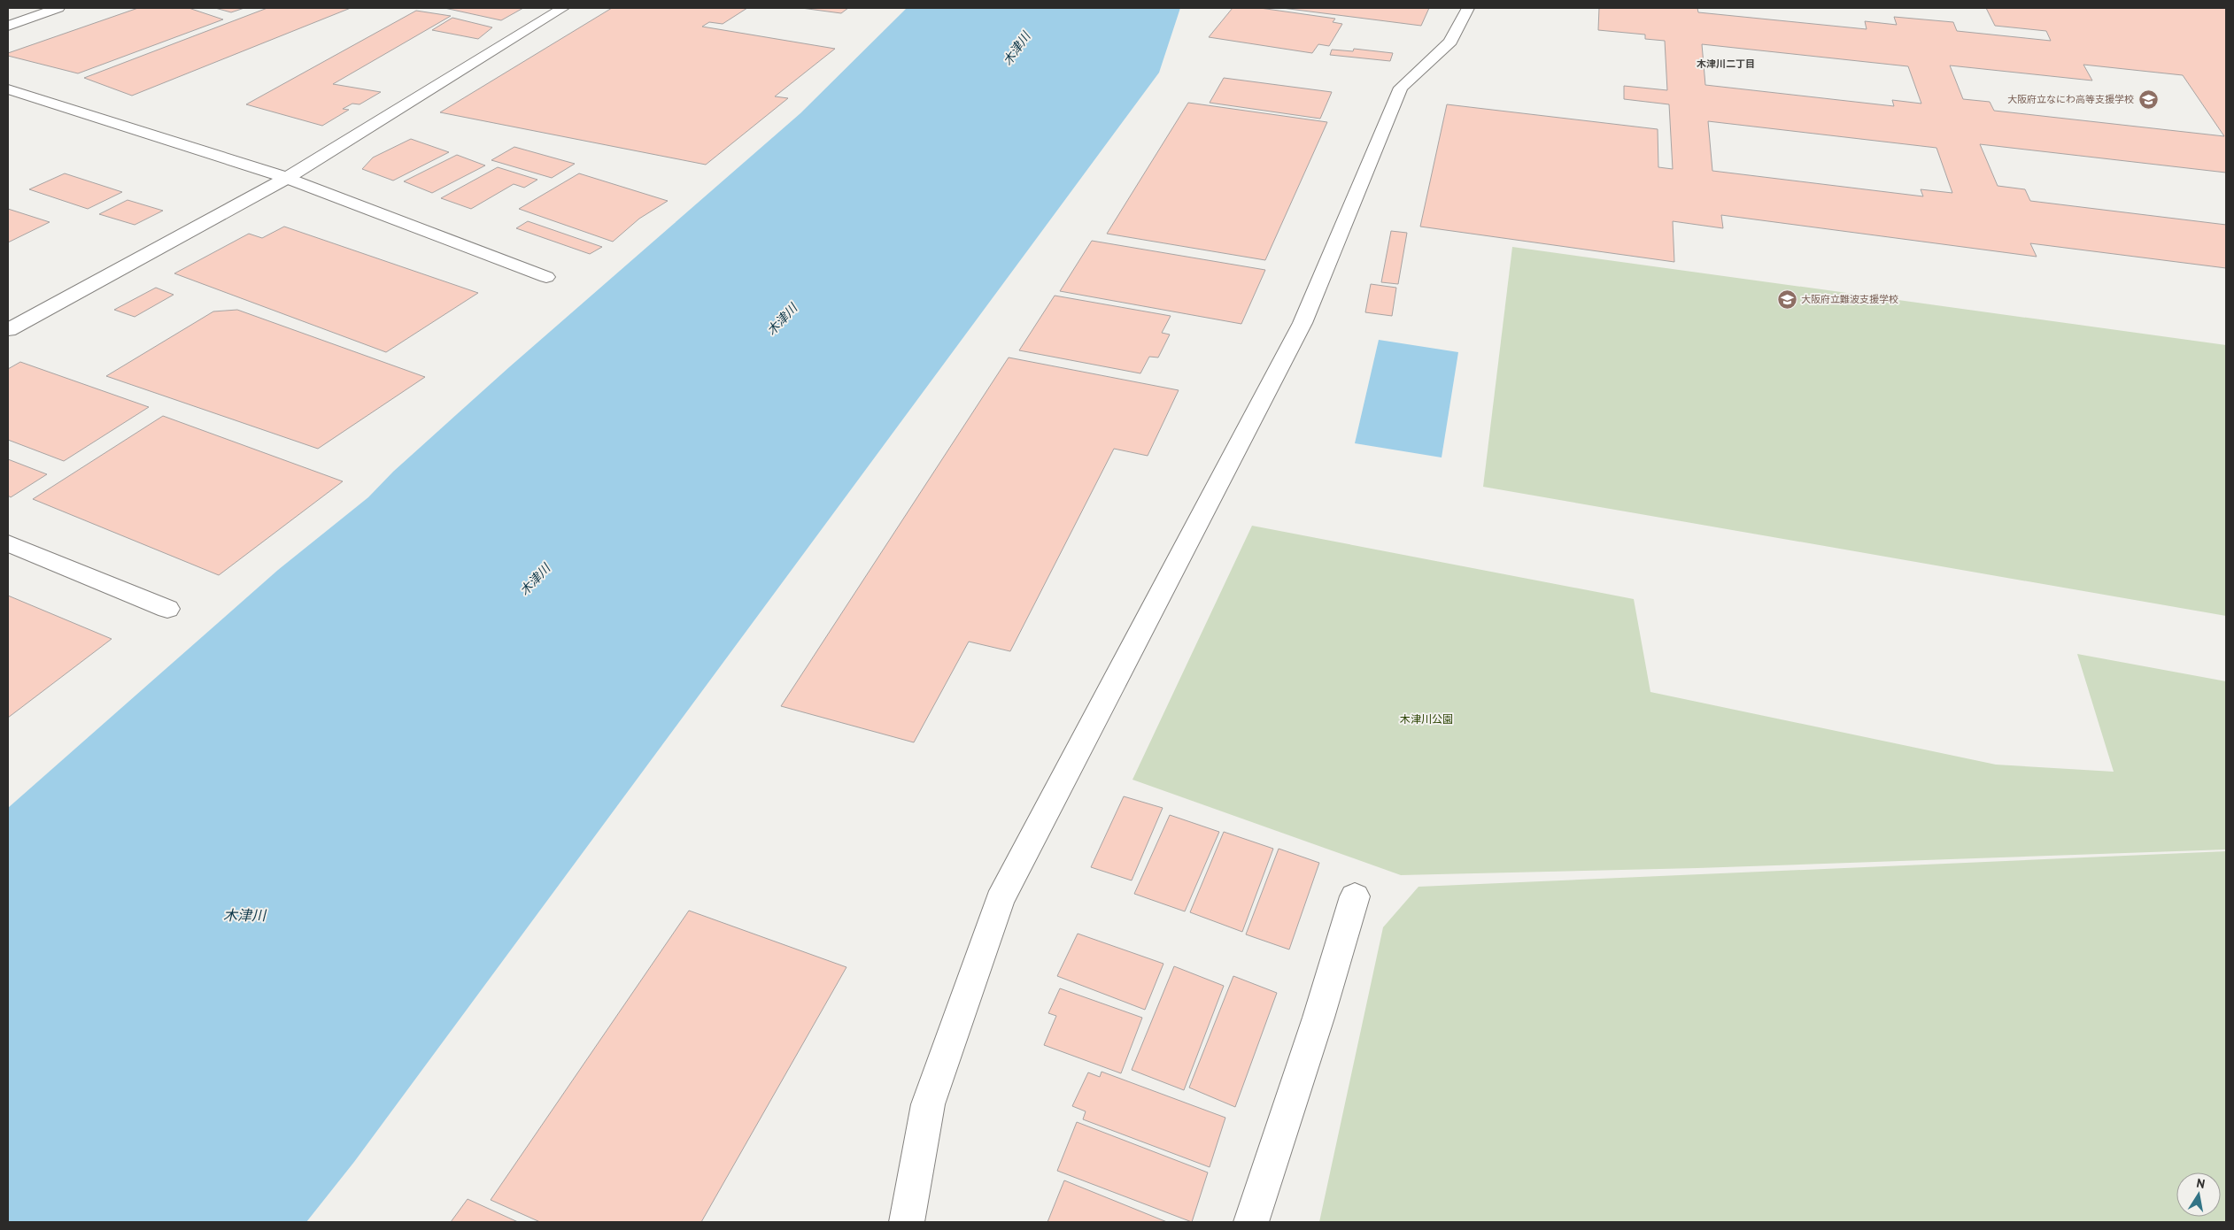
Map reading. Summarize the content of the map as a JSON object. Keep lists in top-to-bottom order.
{
  "districts": ["木津川二丁目"],
  "water": ["木津川"],
  "parks": ["木津川公園"],
  "places": {
    "school or university": ["大阪府立なにわ高等支援学校", "大阪府立難波支援学校"]
  },
  "north": "top"
}
